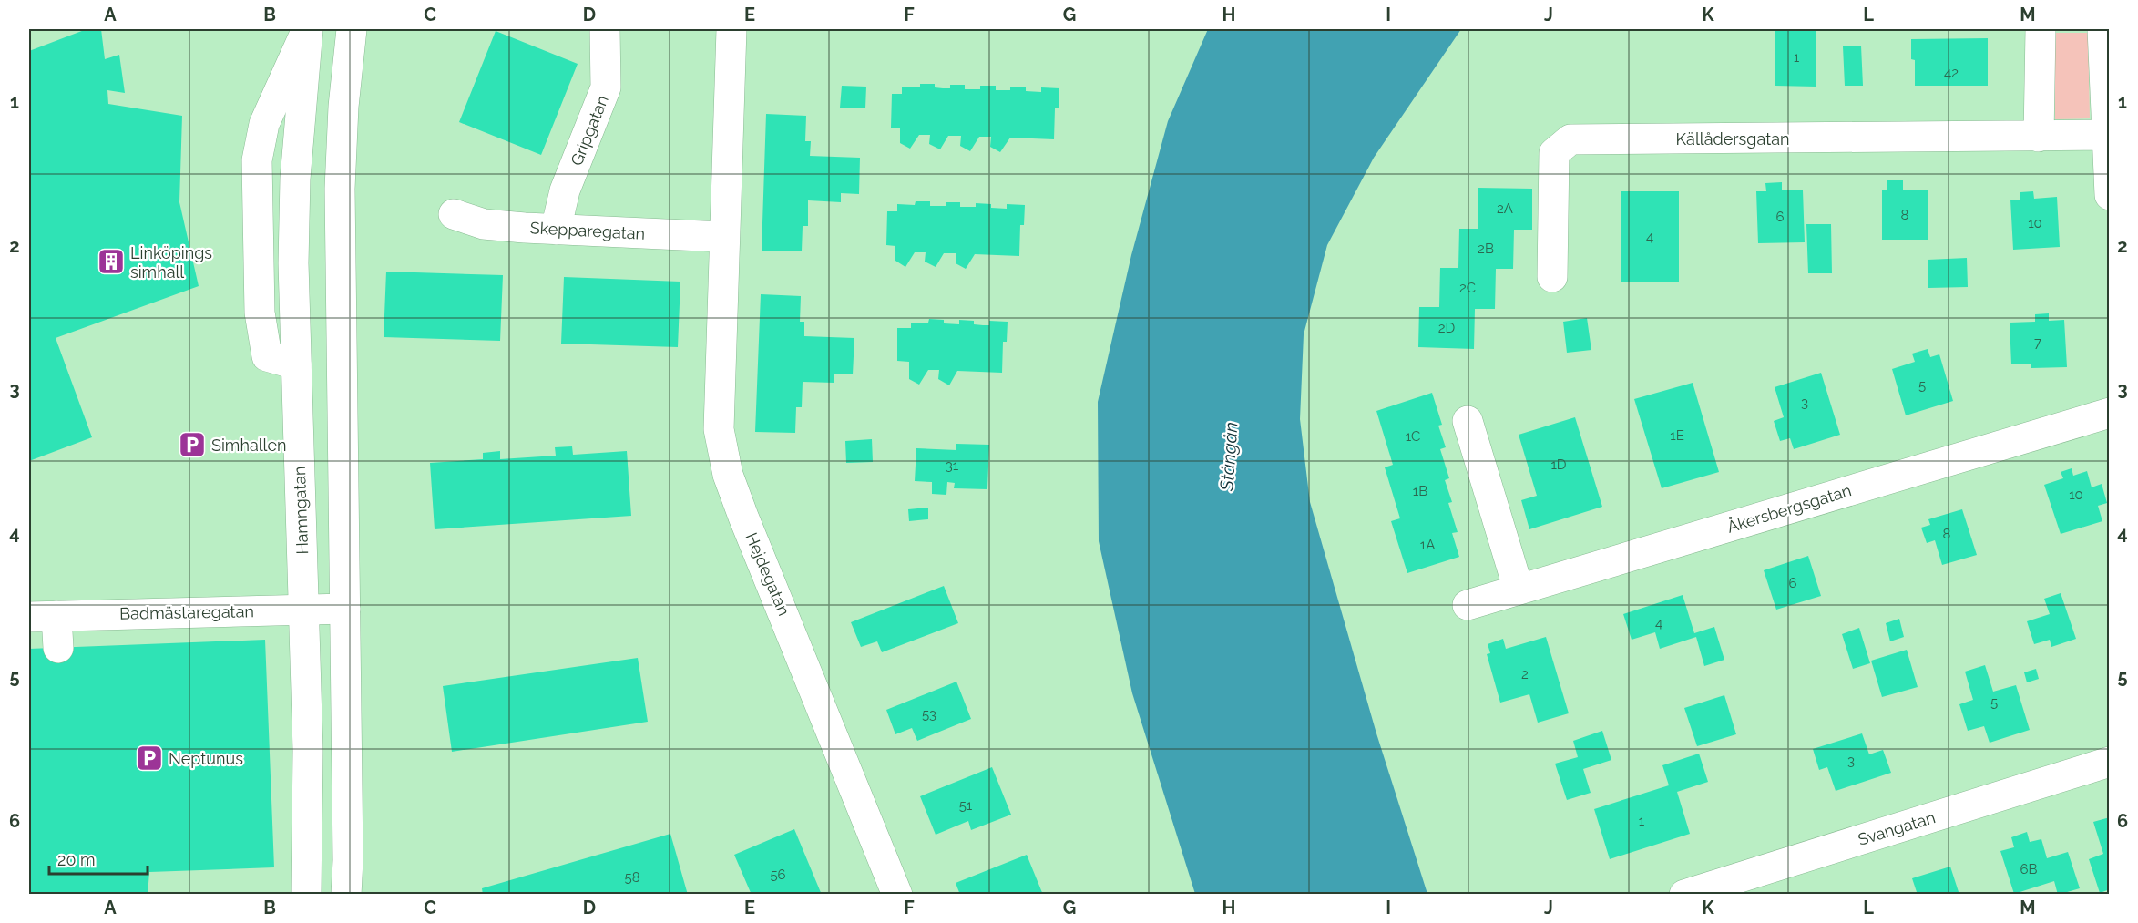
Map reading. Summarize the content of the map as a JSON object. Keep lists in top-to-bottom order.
{
  "streets": {
    "street": [
      "Gripgatan",
      "Källådersgatan",
      "Skepparegatan",
      "Åkersbergsgatan",
      "Hamngatan",
      "Hejdegatan",
      "Badmästaregatan",
      "Svangatan"
    ]
  },
  "crossings": [
    ["Gripgatan", "Skepparegatan"],
    ["Skepparegatan", "Hejdegatan"],
    ["Hamngatan", "Badmästaregatan"]
  ],
  "water": ["Stångån"],
  "places": {
    "building": ["Linköpings simhall"],
    "parking": ["Simhallen", "Neptunus"]
  },
  "house_numbers": [
    "1",
    "42",
    "2A",
    "8",
    "6",
    "10",
    "4",
    "2B",
    "2C",
    "2D",
    "7",
    "5",
    "3",
    "1E",
    "1C",
    "1D",
    "31",
    "1B",
    "10",
    "8",
    "1A",
    "6",
    "4",
    "2",
    "5",
    "53",
    "3",
    "51",
    "1",
    "6B",
    "56",
    "58"
  ],
  "scale_bar": "20 m",
  "grid": {
    "columns": [
      "A",
      "B",
      "C",
      "D",
      "E",
      "F",
      "G",
      "H",
      "I",
      "J",
      "K",
      "L",
      "M"
    ],
    "rows": [
      "1",
      "2",
      "3",
      "4",
      "5",
      "6"
    ]
  }
}
